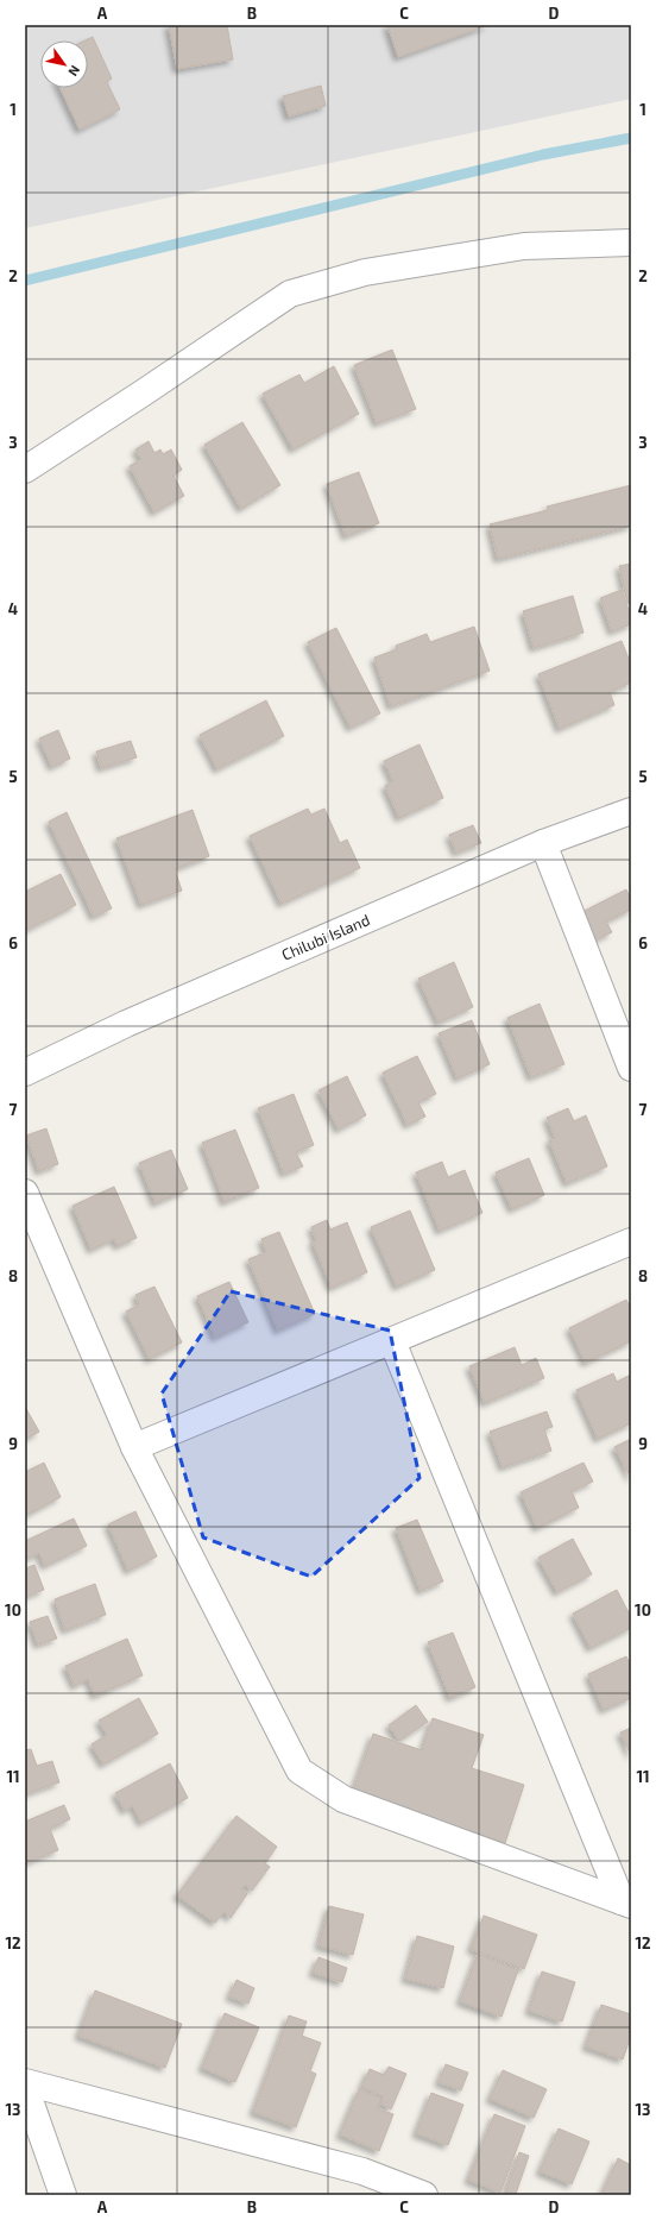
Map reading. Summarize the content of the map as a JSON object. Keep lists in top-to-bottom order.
{
  "streets": {
    "street": ["Chilubi Island"]
  },
  "north": "bottom right",
  "grid": {
    "columns": [
      "A",
      "B",
      "C",
      "D"
    ],
    "rows": [
      "1",
      "2",
      "3",
      "4",
      "5",
      "6",
      "7",
      "8",
      "9",
      "10",
      "11",
      "12",
      "13"
    ]
  }
}
